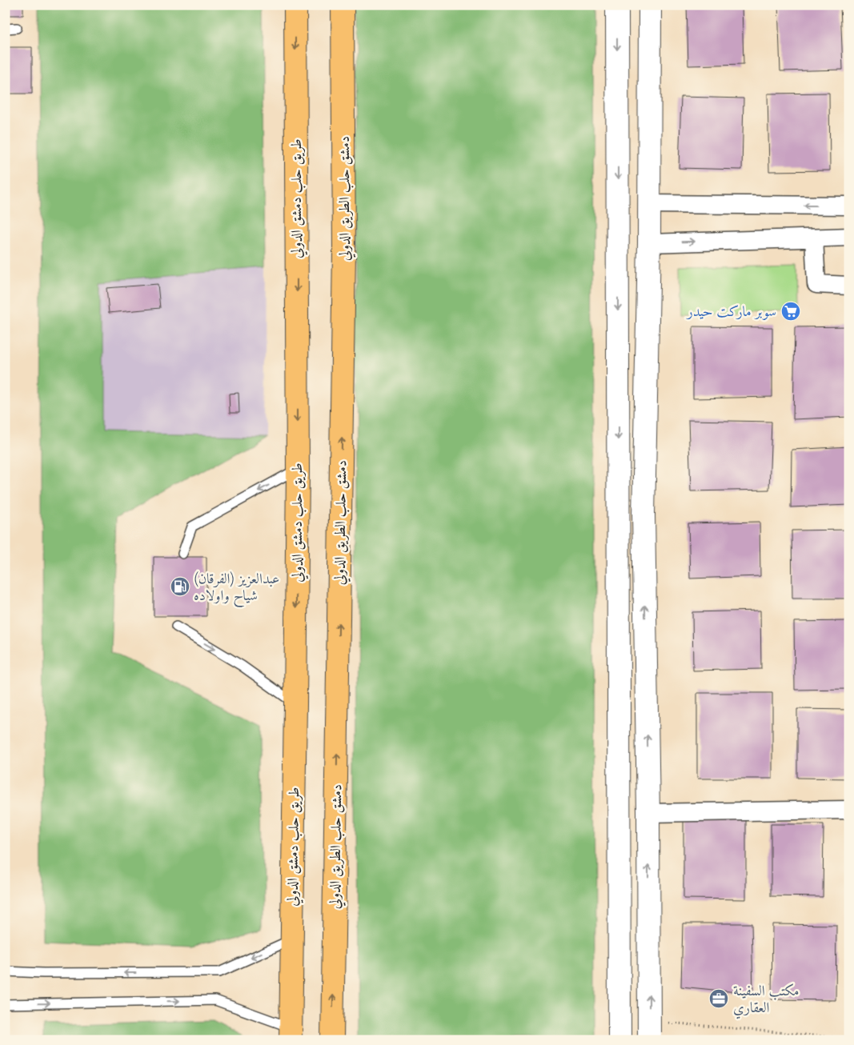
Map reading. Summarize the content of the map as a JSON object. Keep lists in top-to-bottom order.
{
  "streets": {
    "highway": ["طريق حلب دمشق الدولي", "دمشق حلب الطريق الدولي"]
  },
  "one_way": ["طريق حلب دمشق الدولي", "دمشق حلب الطريق الدولي"],
  "places": {
    "supermarket": ["سوبر ماركت حيدر"],
    "fuel station": ["(الفرقان) عبدالعزيز شياح واولاده"],
    "office": ["مكتب السفينة العقاري"]
  }
}
